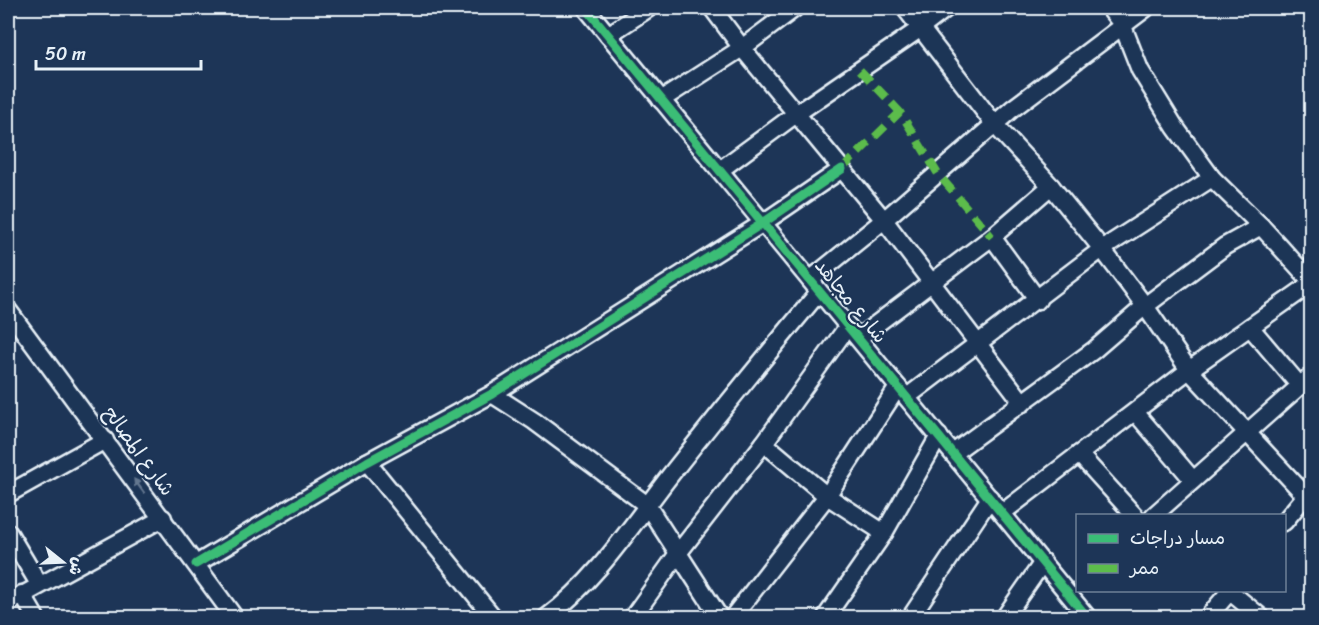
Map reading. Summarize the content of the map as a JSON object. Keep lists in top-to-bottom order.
{
  "streets": {
    "street": ["شارع مجاهد", "شارع المصالح"]
  },
  "legend": ["مسار دراجات", "ممر"],
  "scale_bar": "50 m",
  "north": "right"
}
